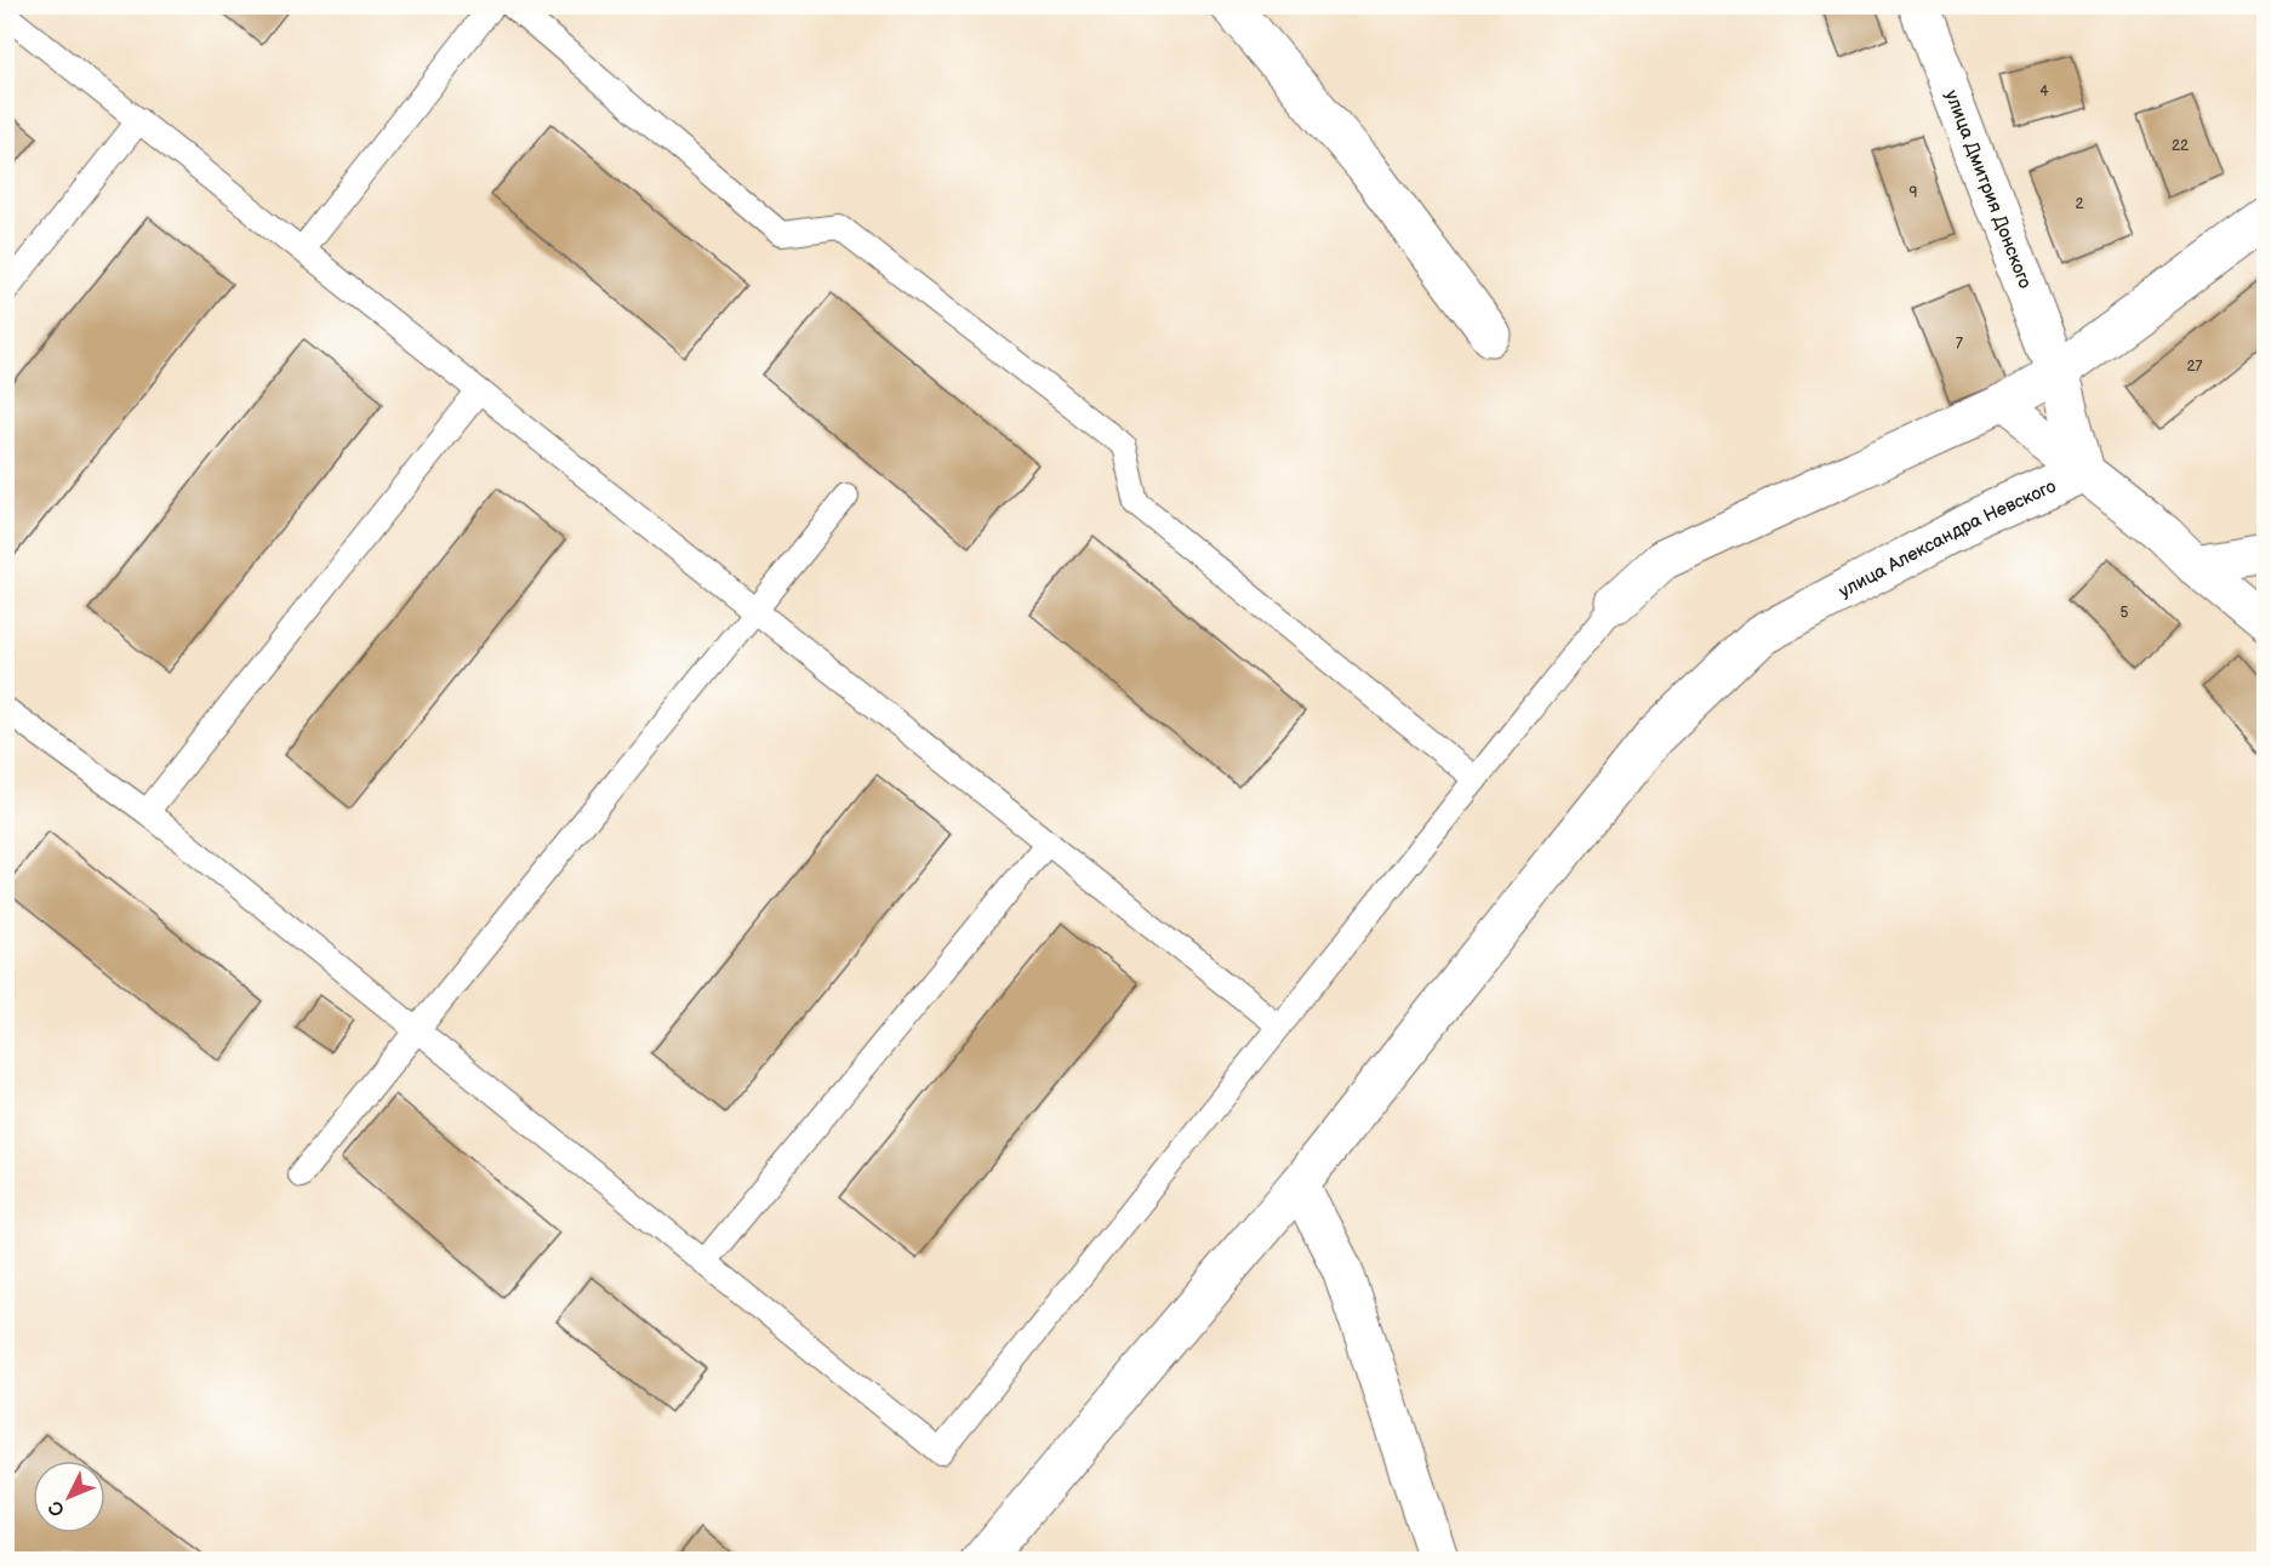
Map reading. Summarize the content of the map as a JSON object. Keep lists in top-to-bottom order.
{
  "streets": {
    "street": ["улица Дмитрия Донского", "улица Александра Невского"]
  },
  "house_numbers": [
    "4",
    "22",
    "9",
    "2",
    "7",
    "27",
    "5"
  ],
  "north": "bottom left"
}
